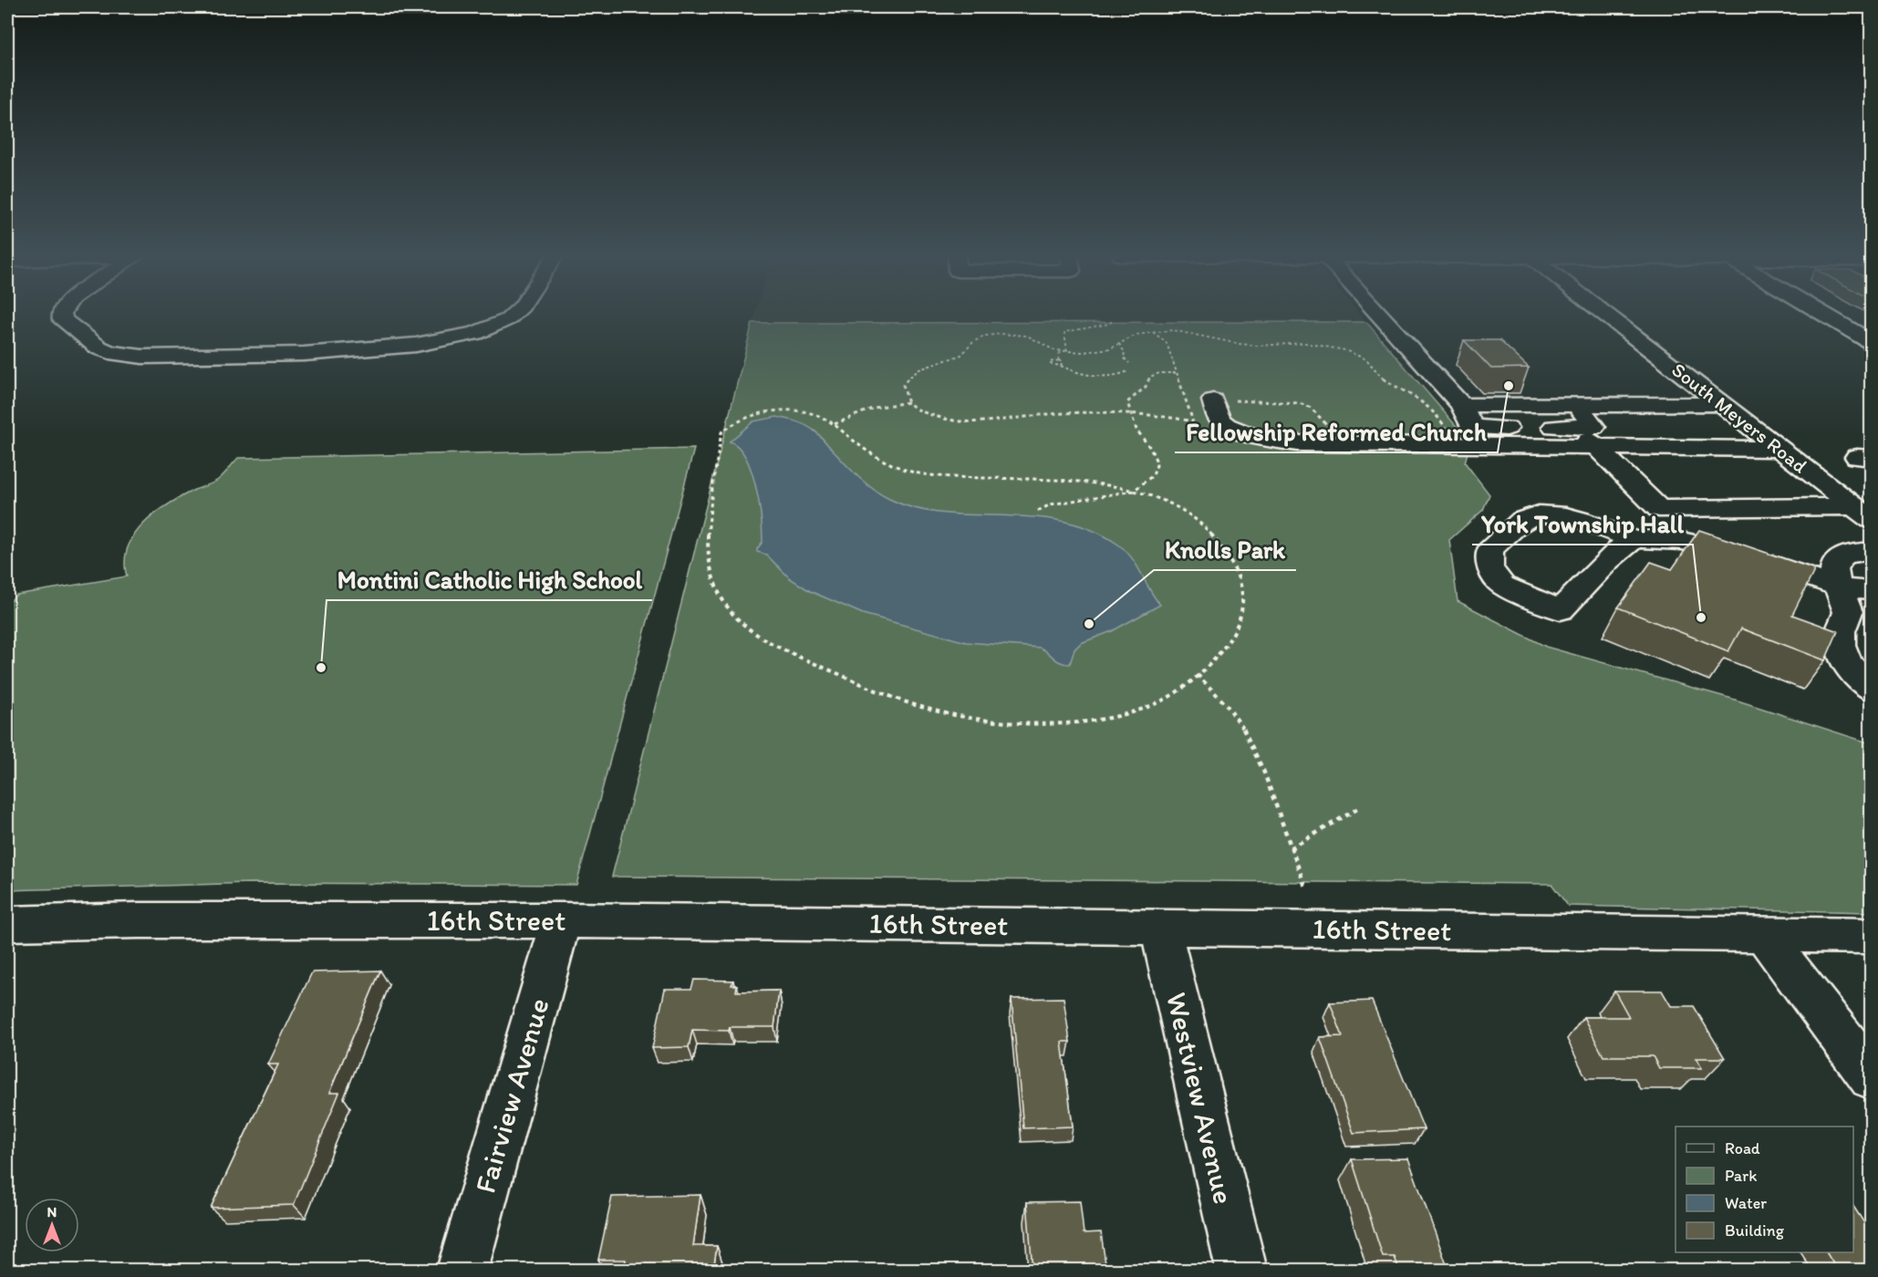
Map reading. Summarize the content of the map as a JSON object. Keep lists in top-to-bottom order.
{
  "streets": {
    "street": [
      "South Meyers Road",
      "16th Street",
      "Fairview Avenue",
      "Westview Avenue"
    ]
  },
  "crossings": [
    ["16th Street", "Fairview Avenue"],
    ["16th Street", "Westview Avenue"]
  ],
  "places": [
    "Fellowship Reformed Church",
    "York Township Hall",
    "Knolls Park",
    "Montini Catholic High School"
  ],
  "legend": [
    "Road",
    "Park",
    "Water",
    "Building"
  ],
  "north": "top"
}
